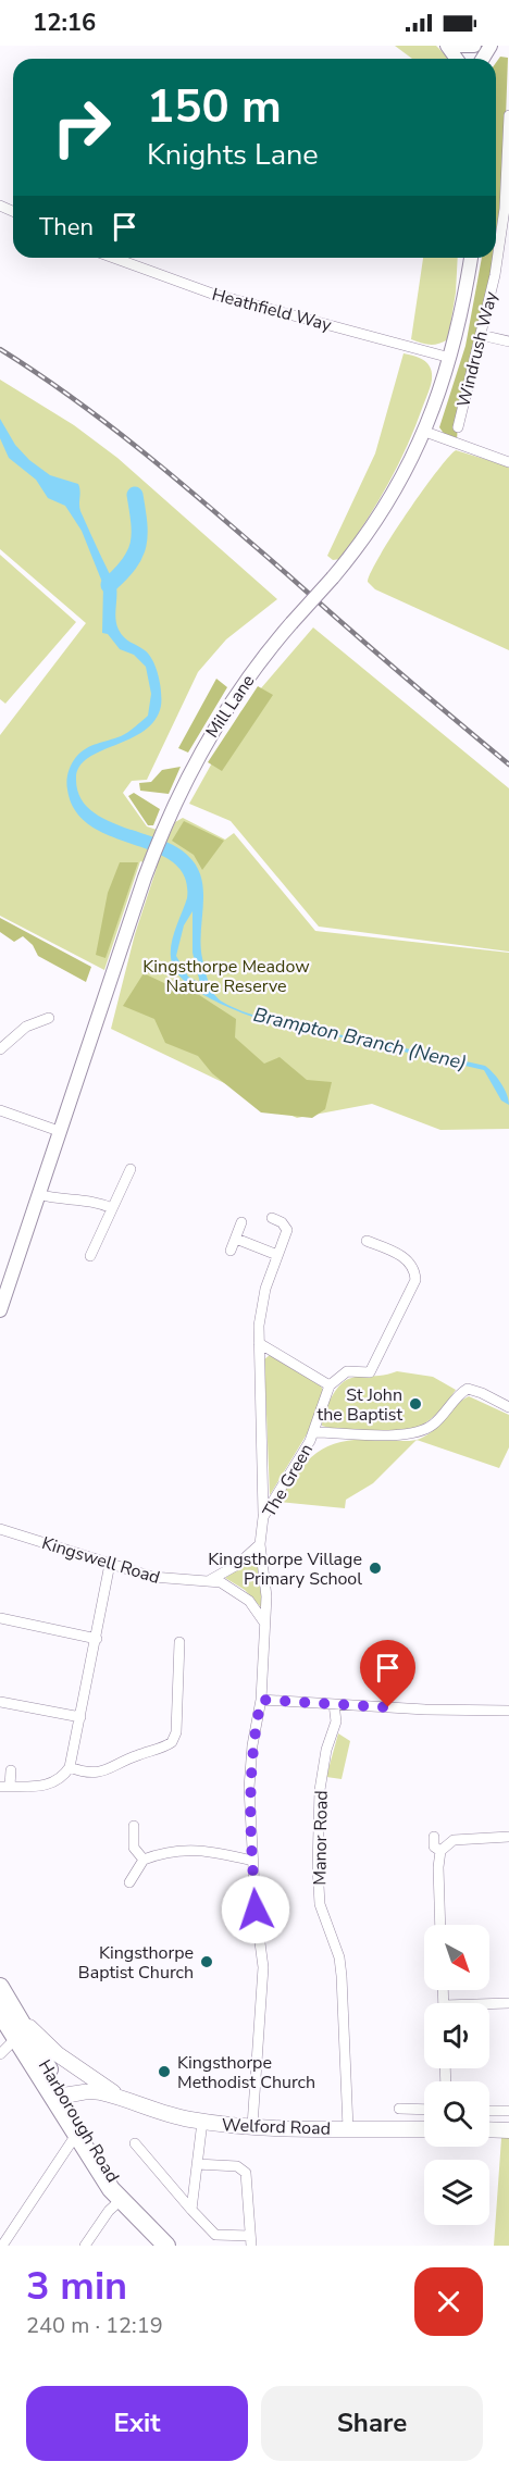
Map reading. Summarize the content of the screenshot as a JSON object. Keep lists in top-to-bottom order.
{
  "streets": {
    "highway": ["Harborough Road"],
    "main road": ["Welford Road"],
    "street": [
      "Heathfield Way",
      "Windrush Way",
      "Mill Lane",
      "The Green",
      "Kingswell Road",
      "Manor Road"
    ]
  },
  "crossings": [
    ["Heathfield Way", "Mill Lane"],
    ["The Green", "Kingswell Road"],
    ["The Green", "Welford Road"],
    ["Manor Road", "Welford Road"],
    ["Harborough Road", "Welford Road"]
  ],
  "water": ["Brampton Branch (Nene)"],
  "parks": ["Kingsthorpe Meadow Nature Reserve"],
  "places": [
    "St John the Baptist",
    "Kingsthorpe Village Primary School",
    "Kingsthorpe Baptist Church",
    "Kingsthorpe Methodist Church"
  ],
  "north": "bottom right",
  "page": {
    "status": "12:16",
    "turn": ["150 m", "Knights Lane"],
    "then": "Then",
    "heading": ["3 min", "240 m · 12:19"],
    "buttons": ["Exit", "Share"]
  }
}
